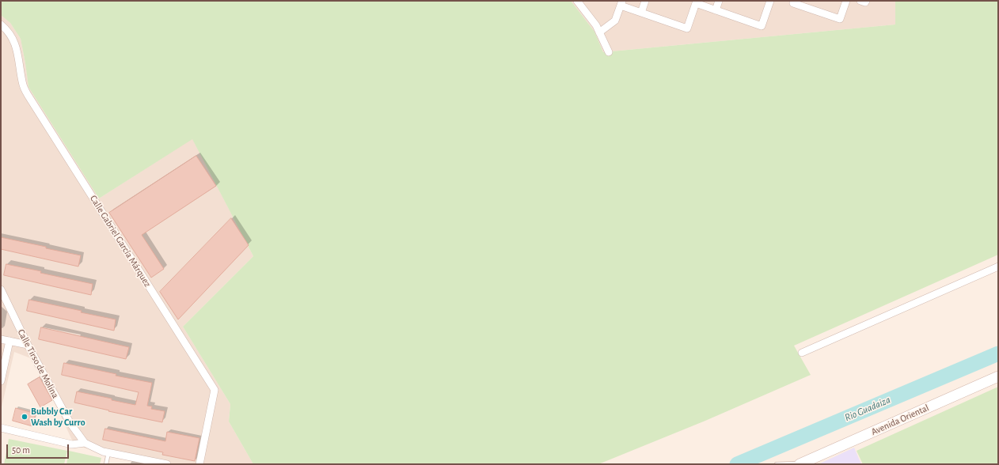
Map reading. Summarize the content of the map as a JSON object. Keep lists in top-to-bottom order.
{
  "streets": {
    "street": ["Calle Gabriel García Márquez", "Calle Tirso de Molina", "Avenida Oriental"]
  },
  "water": ["Rio Guadaiza"],
  "places": ["Bubbly Car Wash by Curro"],
  "scale_bar": "50 m"
}
